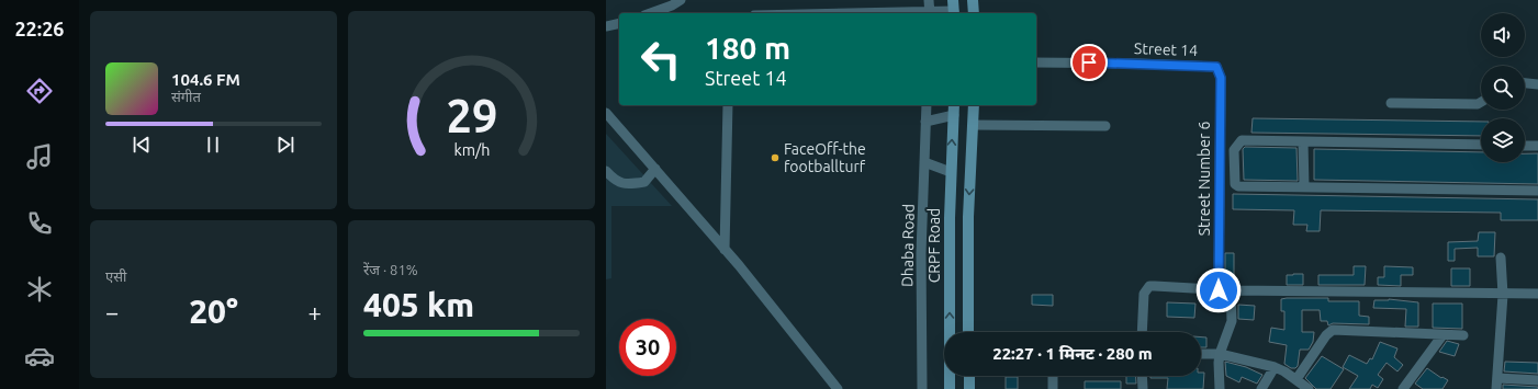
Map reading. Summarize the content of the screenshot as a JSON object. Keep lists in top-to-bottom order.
{
  "streets": {
    "street": [
      "Street 14",
      "Street Number 6",
      "Dhaba Road",
      "CRPF Road"
    ]
  },
  "crossings": [
    ["Street 14", "Street Number 6"]
  ],
  "places": ["FaceOff-the footballturf"],
  "page": {
    "tabs": "22:26",
    "turn": ["180 m", "Street 14"],
    "song": ["104.6 FM", "संगीत"],
    "tile": [
      "एसी",
      ["रेंज · 81%", "405 km"]
    ],
    "heat": ["−", "20°", "+"],
    "limit": "30",
    "trip": "22:27 · 1 मिनट · 280 m",
    "gauge": ["29", "km/h"]
  }
}
